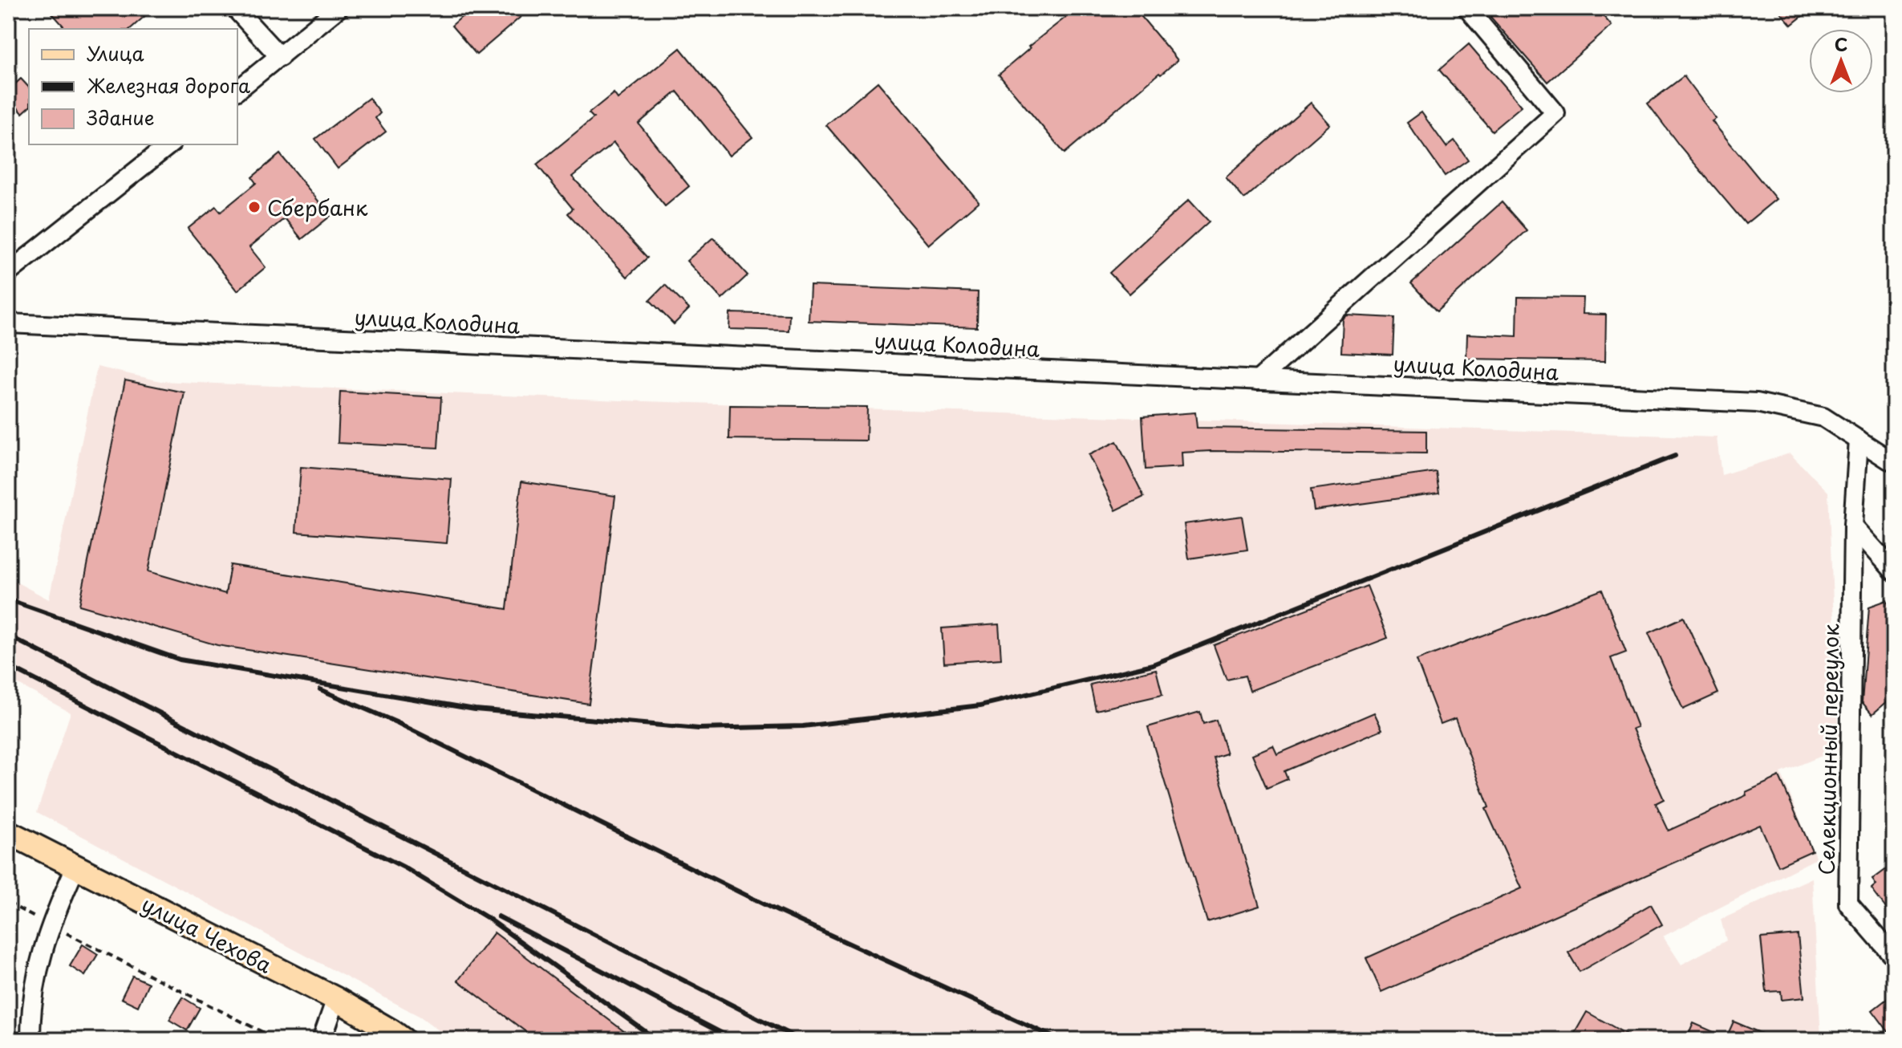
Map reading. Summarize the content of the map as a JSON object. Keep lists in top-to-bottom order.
{
  "streets": {
    "main road": ["улица Чехова"],
    "street": ["улица Колодина", "Селекционный переулок"]
  },
  "crossings": [
    ["улица Колодина", "Селекционный переулок"]
  ],
  "places": ["Сбербанк"],
  "legend": ["Улица", "Железная дорога", "Здание"],
  "north": "top"
}
